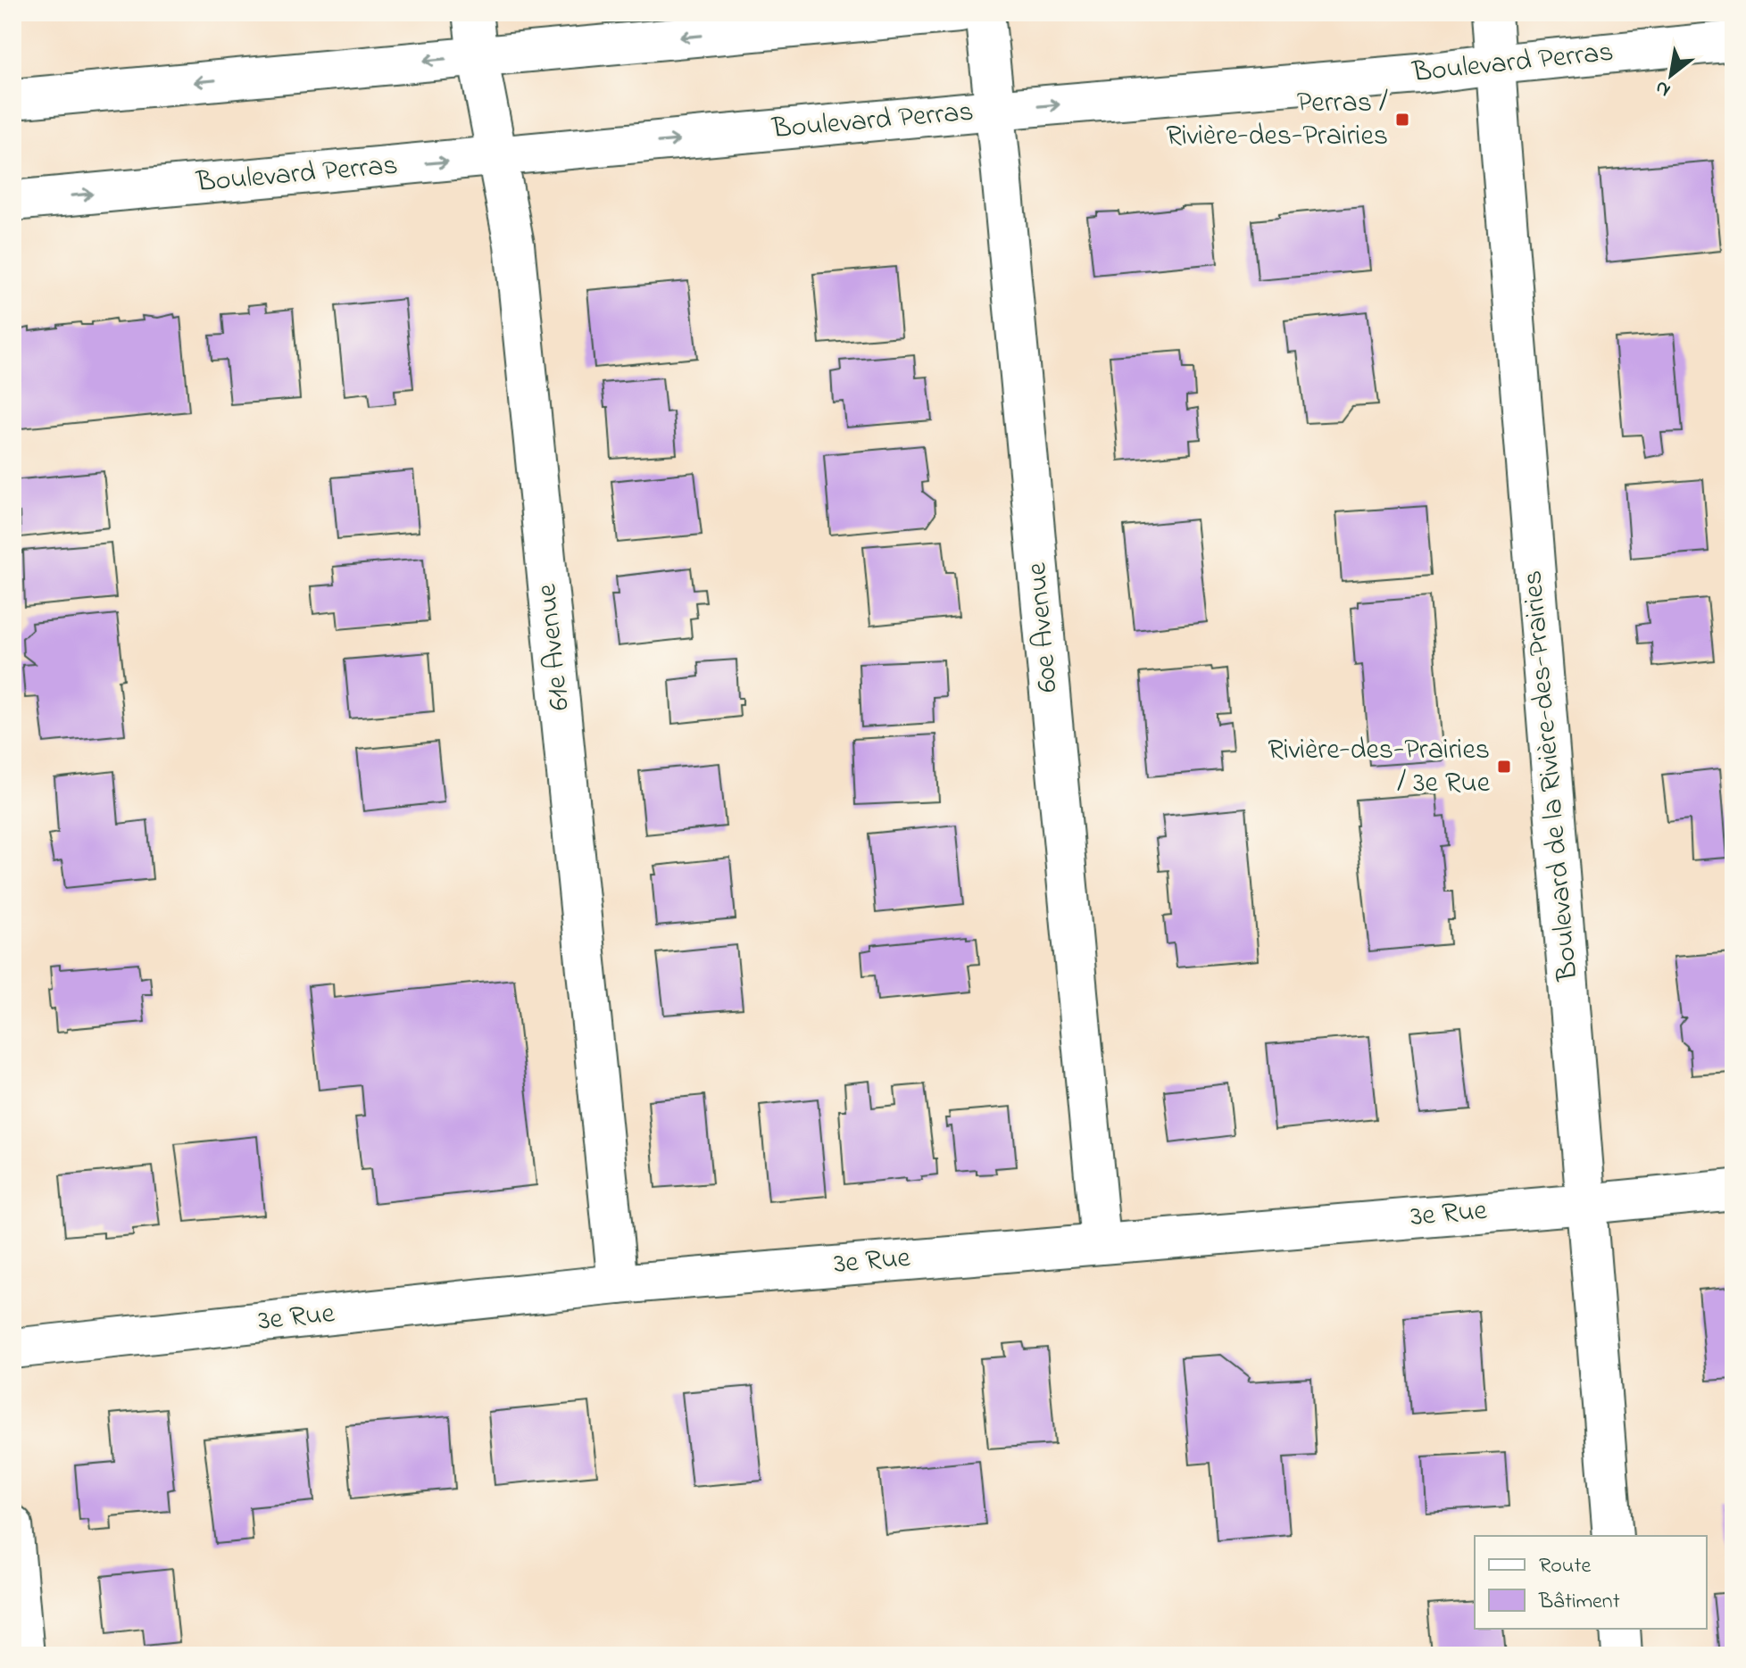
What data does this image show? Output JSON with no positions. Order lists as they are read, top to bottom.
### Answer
{
  "streets": {
    "street": [
      "Boulevard Perras",
      "60e Avenue",
      "61e Avenue",
      "Boulevard de la Rivière-des-Prairies",
      "3e Rue"
    ]
  },
  "crossings": [
    ["Boulevard Perras", "60e Avenue"],
    ["Boulevard Perras", "61e Avenue"],
    ["Boulevard Perras", "Boulevard de la Rivière-des-Prairies"],
    ["60e Avenue", "3e Rue"],
    ["61e Avenue", "3e Rue"],
    ["Boulevard de la Rivière-des-Prairies", "3e Rue"]
  ],
  "places": {
    "transit": ["Perras / Rivière-des-Prairies", "Rivière-des-Prairies / 3e Rue"]
  },
  "legend": ["Route", "Bâtiment"],
  "north": "bottom left"
}
